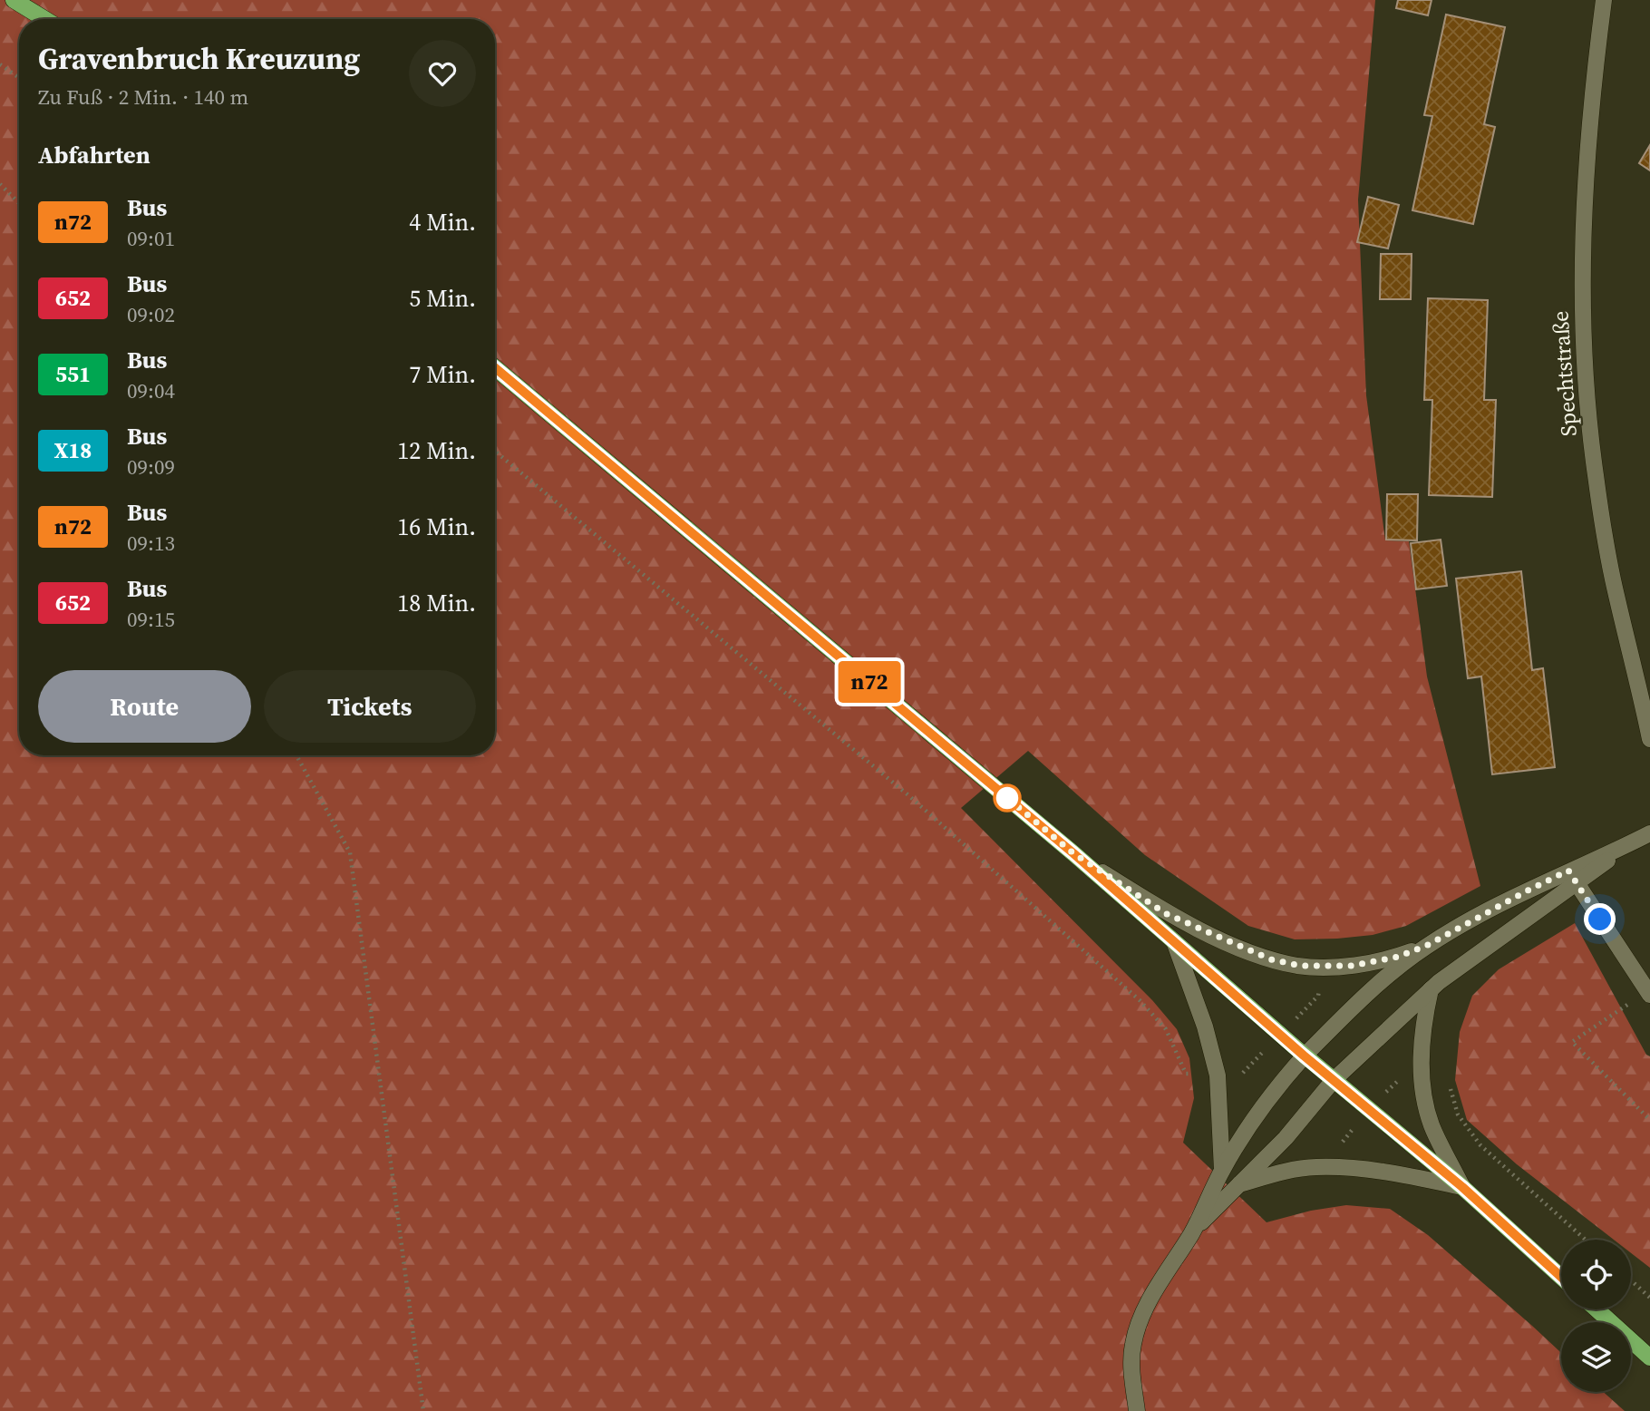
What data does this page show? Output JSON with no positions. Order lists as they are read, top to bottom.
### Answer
{
  "streets": {
    "street": ["Spechtstraße"]
  },
  "lines": ["bus line n72"],
  "page": {
    "on_map": "n72",
    "heading": [
      ["Gravenbruch Kreuzung", "Zu Fuß · 2 Min. · 140 m"],
      "Abfahrten"
    ],
    "list": [
      {
        "mark": "n72",
        "name": "Bus",
        "note": "09:01",
        "value": "4 Min."
      },
      {
        "mark": "652",
        "name": "Bus",
        "note": "09:02",
        "value": "5 Min."
      },
      {
        "mark": "551",
        "name": "Bus",
        "note": "09:04",
        "value": "7 Min."
      },
      {
        "mark": "X18",
        "name": "Bus",
        "note": "09:09",
        "value": "12 Min."
      },
      {
        "mark": "n72",
        "name": "Bus",
        "note": "09:13",
        "value": "16 Min."
      },
      {
        "mark": "652",
        "name": "Bus",
        "note": "09:15",
        "value": "18 Min."
      }
    ],
    "buttons": ["Route", "Tickets"]
  }
}
